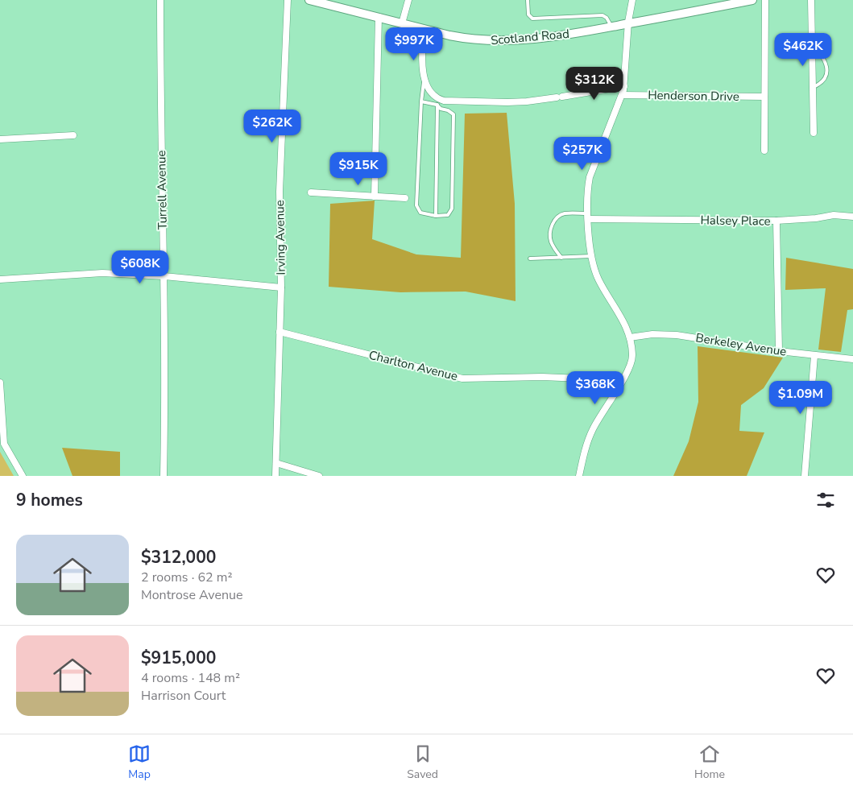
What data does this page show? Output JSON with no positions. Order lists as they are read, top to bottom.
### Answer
{
  "streets": {
    "main road": ["Scotland Road"],
    "street": [
      "Henderson Drive",
      "Turrell Avenue",
      "Halsey Place",
      "Irving Avenue",
      "Berkeley Avenue",
      "Charlton Avenue"
    ]
  },
  "crossings": [
    ["Halsey Place", "Berkeley Avenue"],
    ["Irving Avenue", "Charlton Avenue"]
  ],
  "page": {
    "price": [
      "$997K",
      "$462K",
      "$312K",
      "$262K",
      "$257K",
      "$915K",
      "$608K",
      "$368K",
      "$1.09M"
    ],
    "heading": "9 homes",
    "list": [
      {
        "name": "$312,000",
        "note": "2 rooms · 62 m² · Montrose Avenue"
      },
      {
        "name": "$915,000",
        "note": "4 rooms · 148 m² · Harrison Court"
      }
    ],
    "tabs": ["Map", "Saved", "Home"]
  }
}
